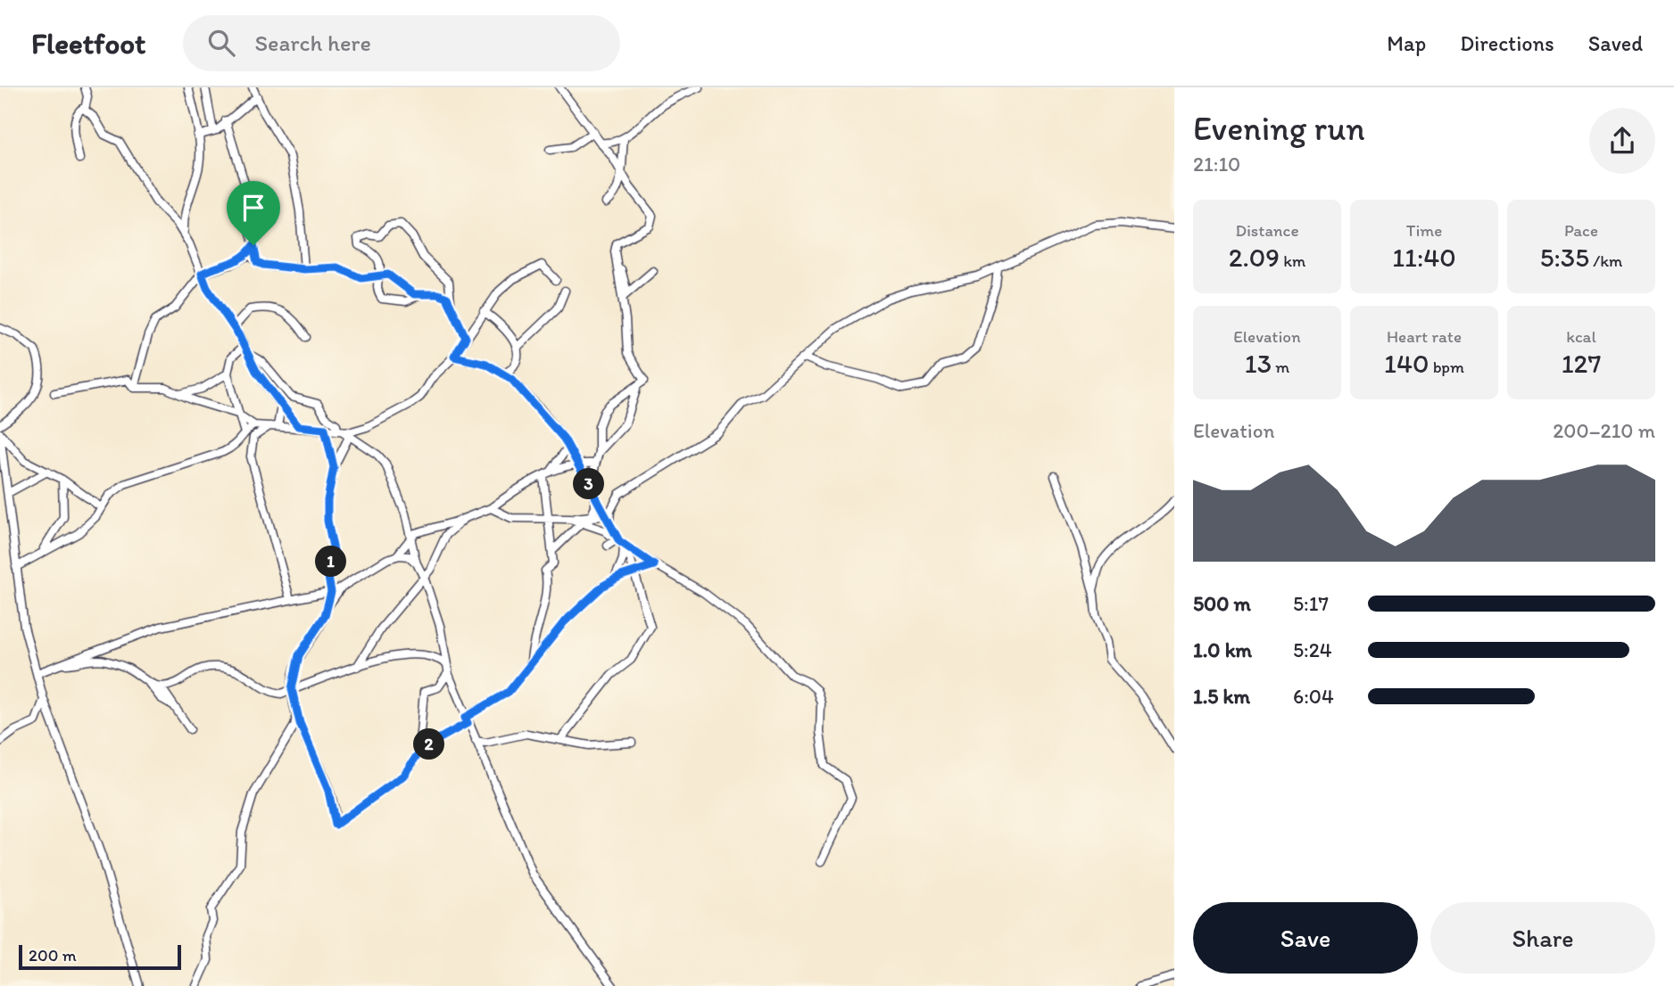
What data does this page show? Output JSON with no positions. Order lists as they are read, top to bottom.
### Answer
{
  "scale_bar": "200 m",
  "page": {
    "header": "Fleetfoot",
    "search": "Search here",
    "nav": ["Map", "Directions", "Saved"],
    "heading": ["Evening run", "21:10"],
    "stats": [
      ["Distance", "2.09 km"],
      ["Time", "11:40"],
      ["Pace", "5:35 /km"],
      ["Elevation", "13 m"],
      ["Heart rate", "140 bpm"],
      ["kcal", "127"]
    ],
    "chart": ["Elevation", "200–210 m"],
    "pins": ["3", "1", "2"],
    "list": [
      {
        "name": "500 m",
        "note": "5:17"
      },
      {
        "name": "1.0 km",
        "note": "5:24"
      },
      {
        "name": "1.5 km",
        "note": "6:04"
      }
    ],
    "buttons": ["Save", "Share"],
    "scale": "200 m"
  }
}
